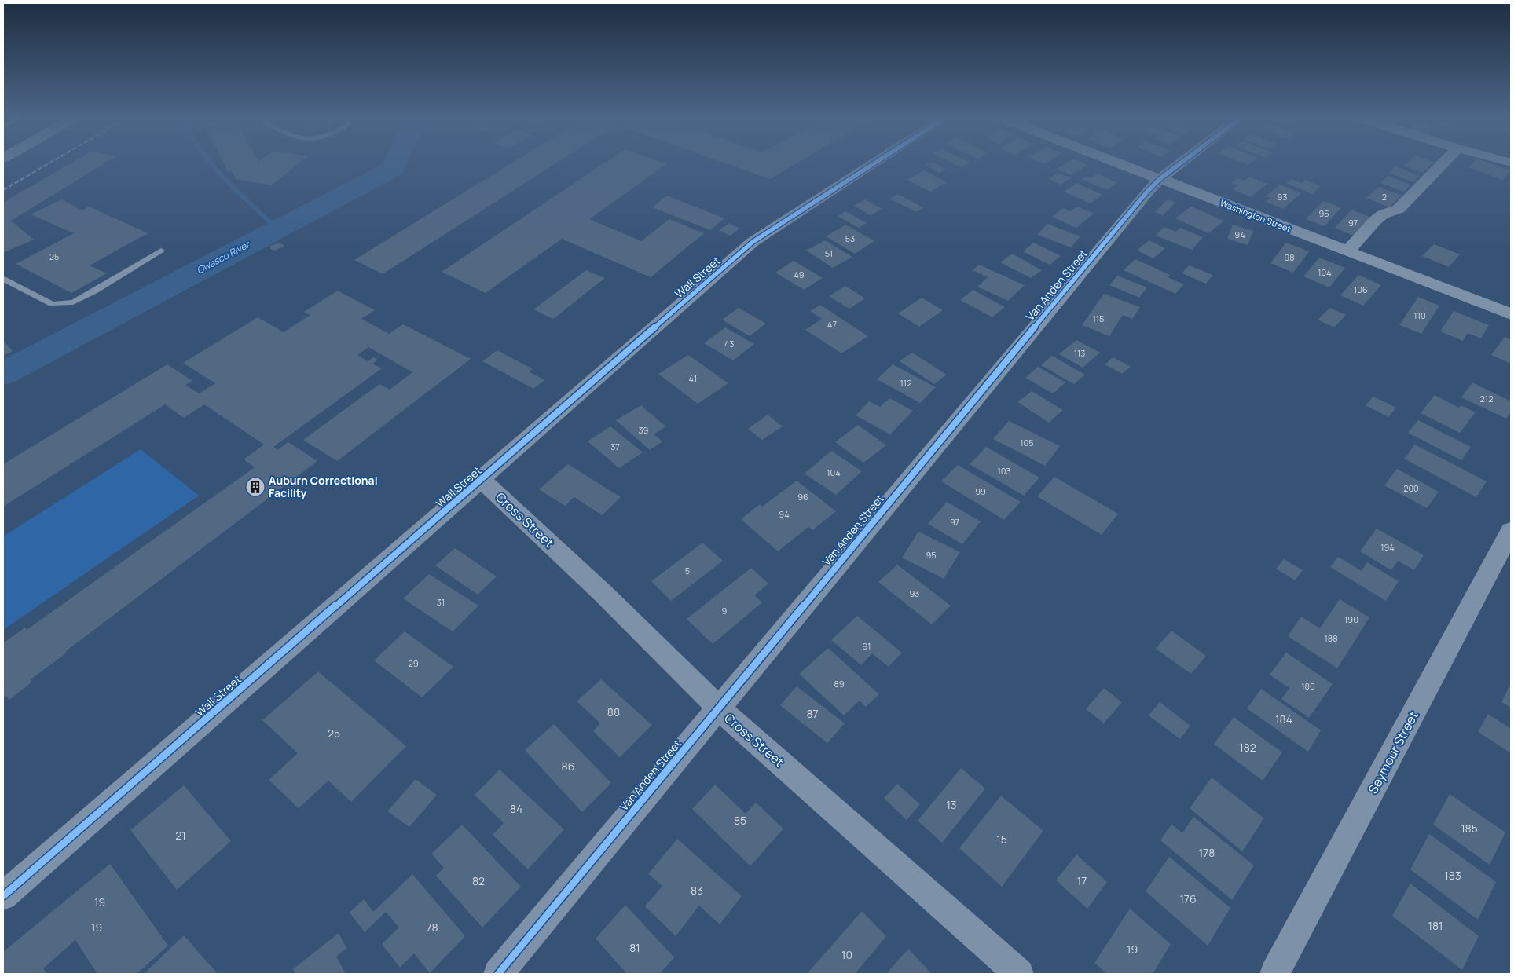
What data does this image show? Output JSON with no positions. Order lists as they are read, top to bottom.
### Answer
{
  "streets": {
    "street": [
      "Washington Street",
      "Wall Street",
      "Van Anden Street",
      "Cross Street",
      "Seymour Street"
    ]
  },
  "crossings": [
    ["Washington Street", "Van Anden Street"],
    ["Wall Street", "Cross Street"],
    ["Van Anden Street", "Cross Street"]
  ],
  "water": ["Owasco River"],
  "places": {
    "building": ["Auburn Correctional Facility"]
  },
  "house_numbers": [
    "93",
    "2",
    "95",
    "97",
    "94",
    "53",
    "51",
    "25",
    "98",
    "104",
    "49",
    "106",
    "110",
    "115",
    "47",
    "43",
    "113",
    "41",
    "112",
    "212",
    "39",
    "105",
    "37",
    "103",
    "104",
    "200",
    "99",
    "96",
    "94",
    "97",
    "194",
    "95",
    "5",
    "93",
    "31",
    "9",
    "190",
    "188",
    "91",
    "29",
    "89",
    "186",
    "88",
    "87",
    "184",
    "25",
    "182",
    "86",
    "13",
    "84",
    "85",
    "185",
    "21",
    "15",
    "178",
    "183",
    "82",
    "17",
    "83",
    "176",
    "19",
    "181",
    "19",
    "78",
    "81",
    "19",
    "10"
  ]
}
